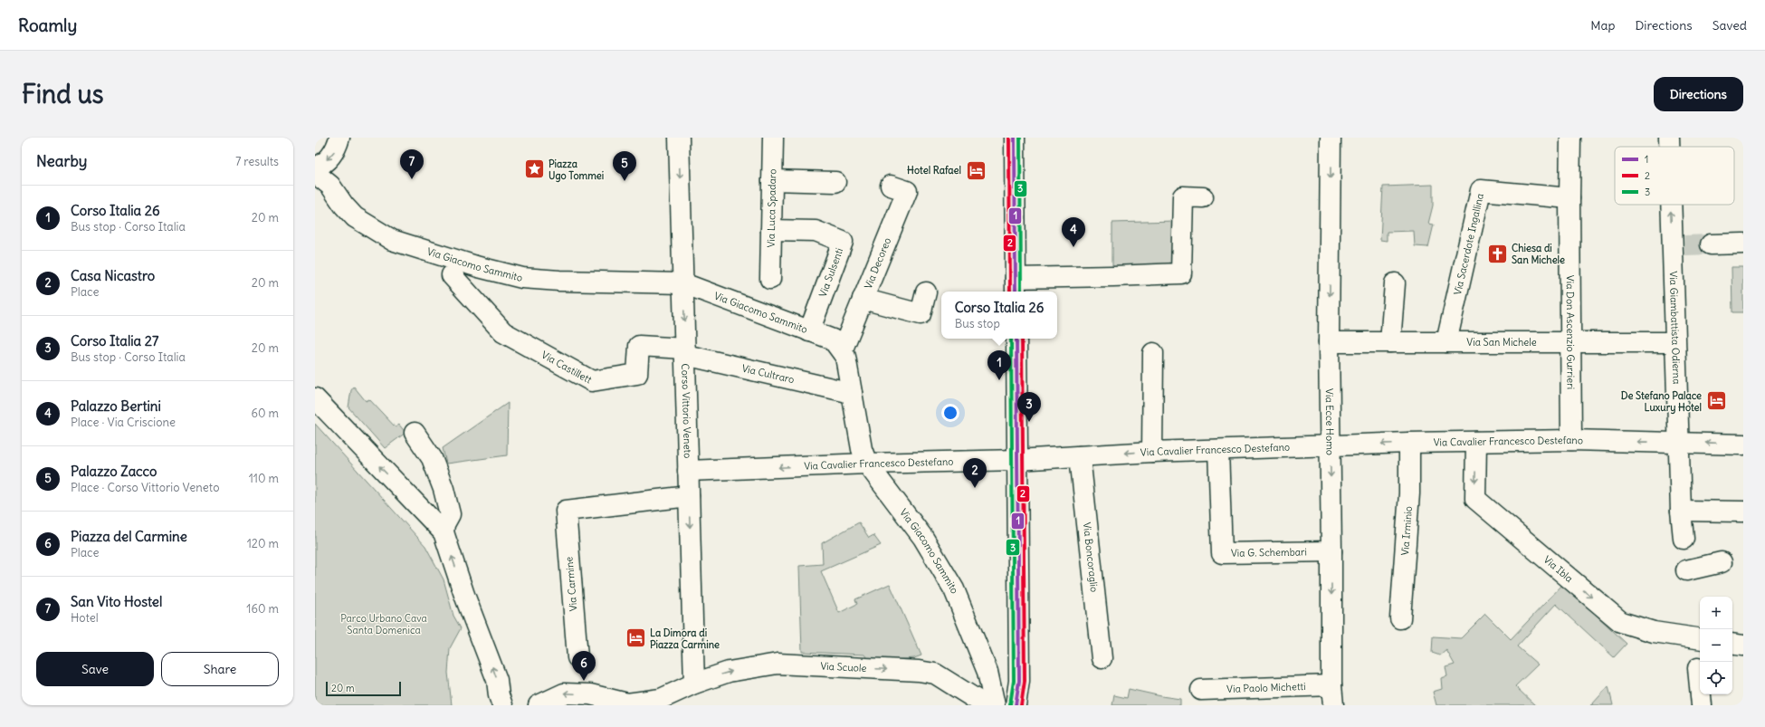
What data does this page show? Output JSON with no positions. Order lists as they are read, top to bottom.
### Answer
{
  "streets": {
    "street": [
      "Via Luca Spadaro",
      "Via Sacerdote Ingallina",
      "Via Decoreo",
      "Via Giacomo Sammito",
      "Via Sulsenti",
      "Via Giambattista Odierna",
      "Via Don Ascenzio Gurrieri",
      "Via San Michele",
      "Via Castillett",
      "Via Cultraro",
      "Corso Vittorio Veneto",
      "Via Ecce Homo",
      "Via Cavalier Francesco Destefano",
      "Via Irminio",
      "Via G. Schembari",
      "Via Boncoraglio",
      "Via Ibla",
      "Via Carmine",
      "Via Scuole",
      "Via Paolo Michetti"
    ]
  },
  "crossings": [
    ["Via Luca Spadaro", "Via Sulsenti"],
    ["Via Sacerdote Ingallina", "Via Don Ascenzio Gurrieri"],
    ["Via Sacerdote Ingallina", "Via San Michele"],
    ["Via Decoreo", "Via Giacomo Sammito"],
    ["Via Giacomo Sammito", "Via Sulsenti"],
    ["Via Giacomo Sammito", "Via Cultraro"],
    ["Via Giacomo Sammito", "Corso Vittorio Veneto"],
    ["Via Giacomo Sammito", "Via Cavalier Francesco Destefano"],
    ["Via Giambattista Odierna", "Via San Michele"],
    ["Via Giambattista Odierna", "Via Cavalier Francesco Destefano"],
    ["Via Don Ascenzio Gurrieri", "Via San Michele"],
    ["Via Don Ascenzio Gurrieri", "Via Cavalier Francesco Destefano"],
    ["Via San Michele", "Via Ecce Homo"],
    ["Via Castillett", "Via Cultraro"],
    ["Via Castillett", "Corso Vittorio Veneto"],
    ["Via Cultraro", "Corso Vittorio Veneto"],
    ["Corso Vittorio Veneto", "Via Cavalier Francesco Destefano"],
    ["Corso Vittorio Veneto", "Via Carmine"],
    ["Corso Vittorio Veneto", "Via Scuole"],
    ["Via Ecce Homo", "Via Cavalier Francesco Destefano"],
    ["Via Ecce Homo", "Via G. Schembari"],
    ["Via Ecce Homo", "Via Paolo Michetti"],
    ["Via Cavalier Francesco Destefano", "Via Irminio"],
    ["Via Cavalier Francesco Destefano", "Via G. Schembari"],
    ["Via Cavalier Francesco Destefano", "Via Boncoraglio"],
    ["Via Cavalier Francesco Destefano", "Via Ibla"]
  ],
  "one_way": [
    "Via Giambattista Odierna",
    "Corso Vittorio Veneto",
    "Via Ecce Homo",
    "Via Cavalier Francesco Destefano",
    "Via Ibla"
  ],
  "parks": ["Parco Urbano Cava Santa Domenica"],
  "places": {
    "place": ["Piazza Ugo Tommei"],
    "hotel": ["Hotel Rafael", "De Stefano Palace Luxury Hotel", "La Dimora di Piazza Carmine"],
    "church": ["Chiesa di San Michele"]
  },
  "lines": ["transit line 1", "transit line 2", "transit line 3"],
  "legend": ["1", "2", "3"],
  "scale_bar": "20 m",
  "page": {
    "header": "Roamly",
    "nav": ["Map", "Directions", "Saved"],
    "buttons": [
      "Directions",
      ["Save", "Share"]
    ],
    "title": "Find us",
    "heading": ["Nearby", "7 results"],
    "pins": [
      "7",
      "5",
      "4",
      "1",
      "3",
      "2",
      "6"
    ],
    "list": [
      {
        "mark": "1",
        "name": "Corso Italia 26",
        "note": "Bus stop · Corso Italia",
        "value": "20 m"
      },
      {
        "mark": "2",
        "name": "Casa Nicastro",
        "note": "Place",
        "value": "20 m"
      },
      {
        "mark": "3",
        "name": "Corso Italia 27",
        "note": "Bus stop · Corso Italia",
        "value": "20 m"
      },
      {
        "mark": "4",
        "name": "Palazzo Bertini",
        "note": "Place · Via Criscione",
        "value": "60 m"
      },
      {
        "mark": "5",
        "name": "Palazzo Zacco",
        "note": "Place · Corso Vittorio Veneto",
        "value": "110 m"
      },
      {
        "mark": "6",
        "name": "Piazza del Carmine",
        "note": "Place",
        "value": "120 m"
      },
      {
        "mark": "7",
        "name": "San Vito Hostel",
        "note": "Hotel",
        "value": "160 m"
      }
    ],
    "popup": ["Corso Italia 26", "Bus stop"],
    "map_buttons": ["+", "−"],
    "scale": "20 m"
  }
}
